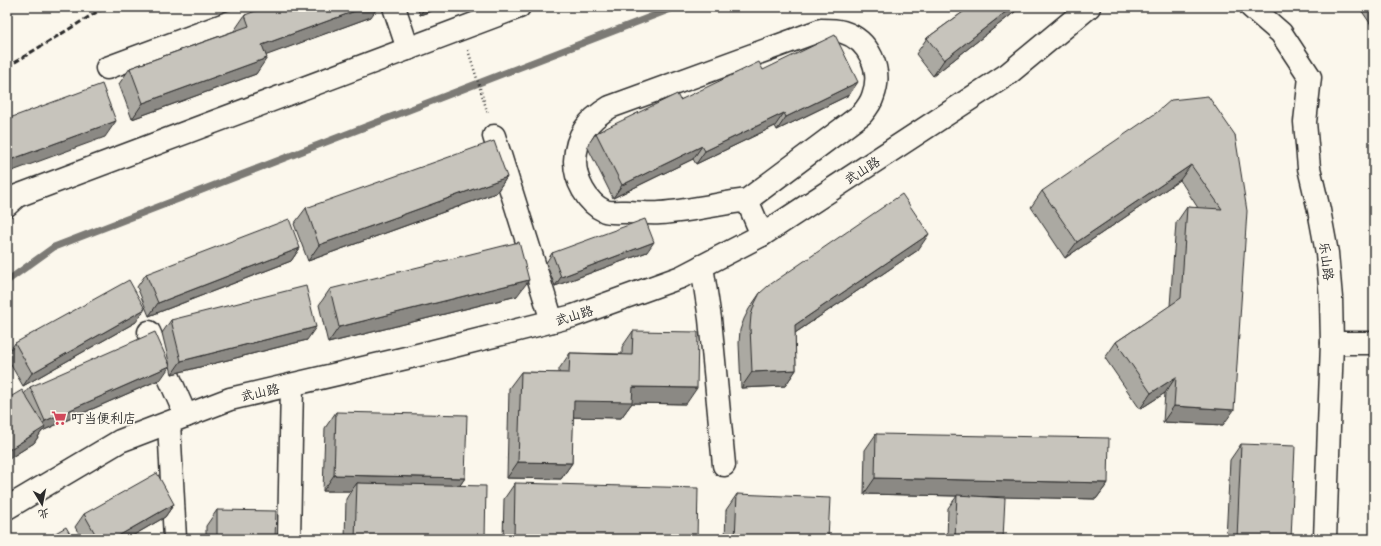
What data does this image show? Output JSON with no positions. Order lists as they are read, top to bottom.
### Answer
{
  "streets": {
    "street": ["武山路", "乐山路"]
  },
  "places": {
    "supermarket": ["叮当便利店"]
  },
  "north": "bottom"
}
